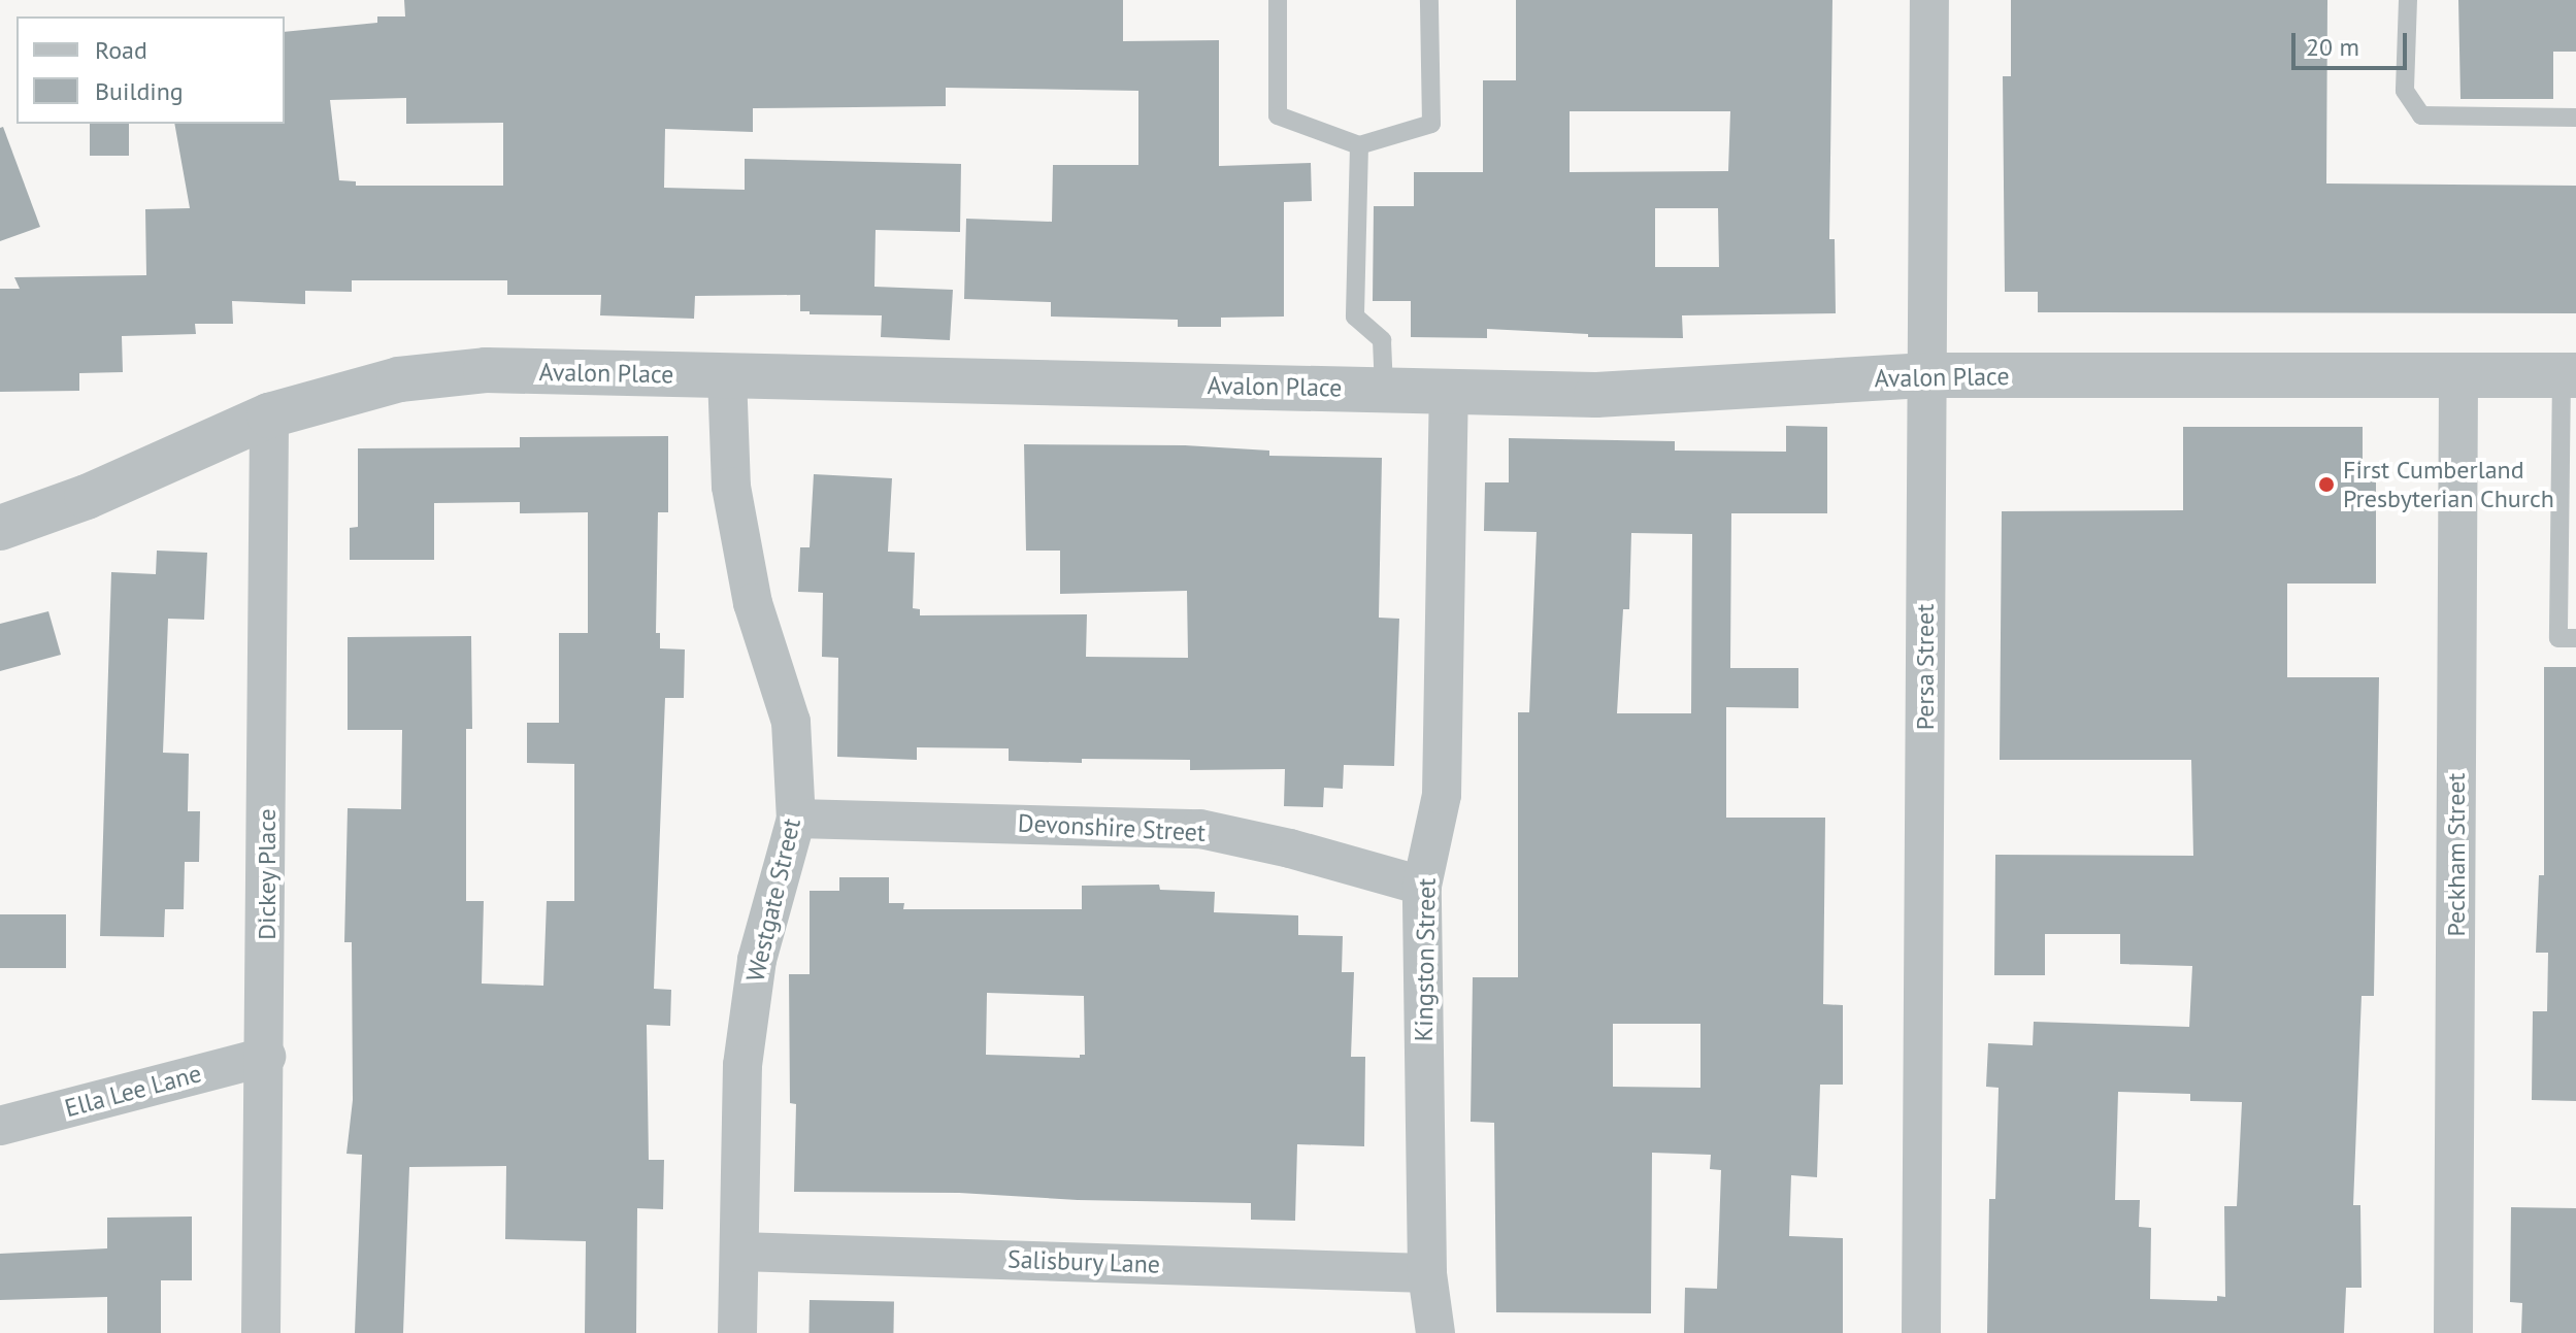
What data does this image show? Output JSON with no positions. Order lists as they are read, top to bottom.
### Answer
{
  "streets": {
    "street": [
      "Avalon Place",
      "Persa Street",
      "Devonshire Street",
      "Peckham Street",
      "Dickey Place",
      "Westgate Street",
      "Kingston Street",
      "Ella Lee Lane",
      "Salisbury Lane"
    ]
  },
  "crossings": [
    ["Avalon Place", "Persa Street"],
    ["Avalon Place", "Peckham Street"],
    ["Avalon Place", "Dickey Place"],
    ["Avalon Place", "Westgate Street"],
    ["Avalon Place", "Kingston Street"],
    ["Devonshire Street", "Westgate Street"],
    ["Devonshire Street", "Kingston Street"],
    ["Dickey Place", "Ella Lee Lane"],
    ["Westgate Street", "Salisbury Lane"],
    ["Kingston Street", "Salisbury Lane"]
  ],
  "places": ["First Cumberland Presbyterian Church"],
  "legend": ["Road", "Building"],
  "scale_bar": "20 m"
}
